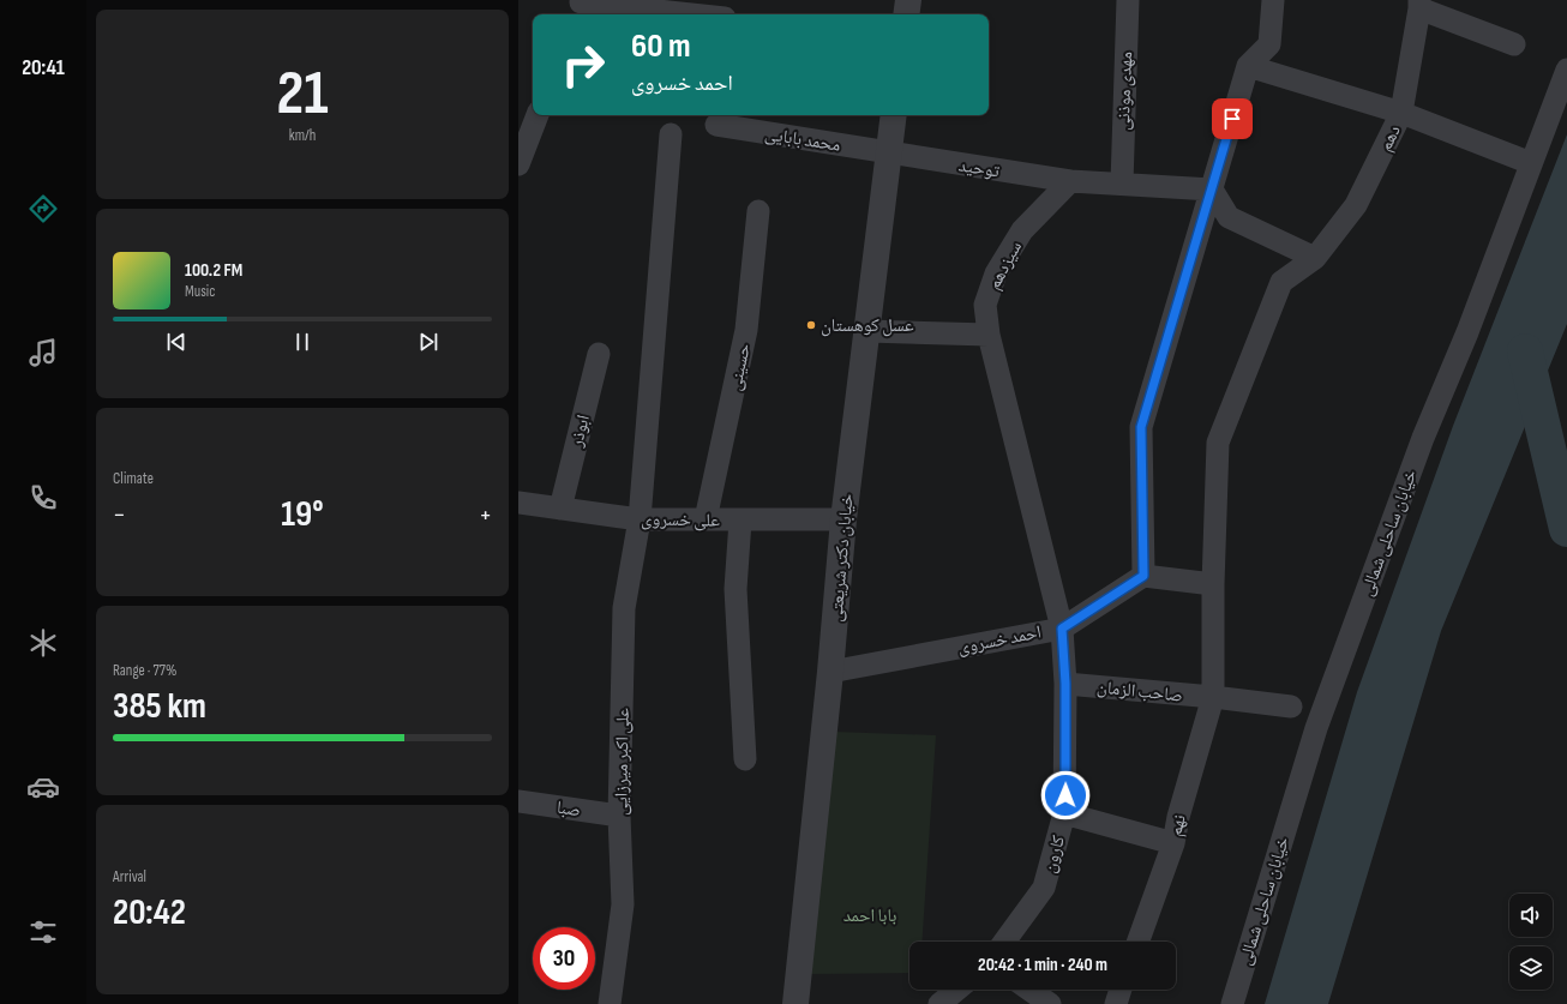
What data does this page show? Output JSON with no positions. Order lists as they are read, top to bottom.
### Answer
{
  "streets": {
    "street": [
      "مهدی موذنی",
      "دهم",
      "محمد بابایی",
      "توحید",
      "سیزدهم",
      "حسینی",
      "ابوذر",
      "علی خسروی",
      "خیابان ساحلی شمالی",
      "خیابان دکتر شریعتی",
      "احمد خسروی",
      "صاحب الزمان",
      "علی اکبر میرزایی",
      "صبا",
      "نهم",
      "کارون"
    ]
  },
  "crossings": [
    ["دهم", "نهم"],
    ["محمد بابایی", "توحید"],
    ["محمد بابایی", "خیابان دکتر شریعتی"],
    ["توحید", "سیزدهم"],
    ["توحید", "خیابان دکتر شریعتی"],
    ["سیزدهم", "احمد خسروی"],
    ["سیزدهم", "کارون"],
    ["حسینی", "علی خسروی"],
    ["ابوذر", "علی خسروی"],
    ["علی خسروی", "خیابان دکتر شریعتی"],
    ["علی خسروی", "علی اکبر میرزایی"],
    ["خیابان دکتر شریعتی", "احمد خسروی"],
    ["احمد خسروی", "کارون"],
    ["صاحب الزمان", "نهم"],
    ["صاحب الزمان", "کارون"],
    ["علی اکبر میرزایی", "صبا"]
  ],
  "parks": ["بابا احمد"],
  "places": ["عسل کوهستان"],
  "page": {
    "tabs": "20:41",
    "tile": [
      ["21", "km/h"],
      "Climate",
      ["Range · 77%", "385 km"],
      ["Arrival", "20:42"]
    ],
    "turn": ["60 m", "احمد خسروی"],
    "song": ["100.2 FM", "Music"],
    "heat": ["−", "19°", "+"],
    "limit": "30",
    "trip": "20:42 · 1 min · 240 m"
  }
}
